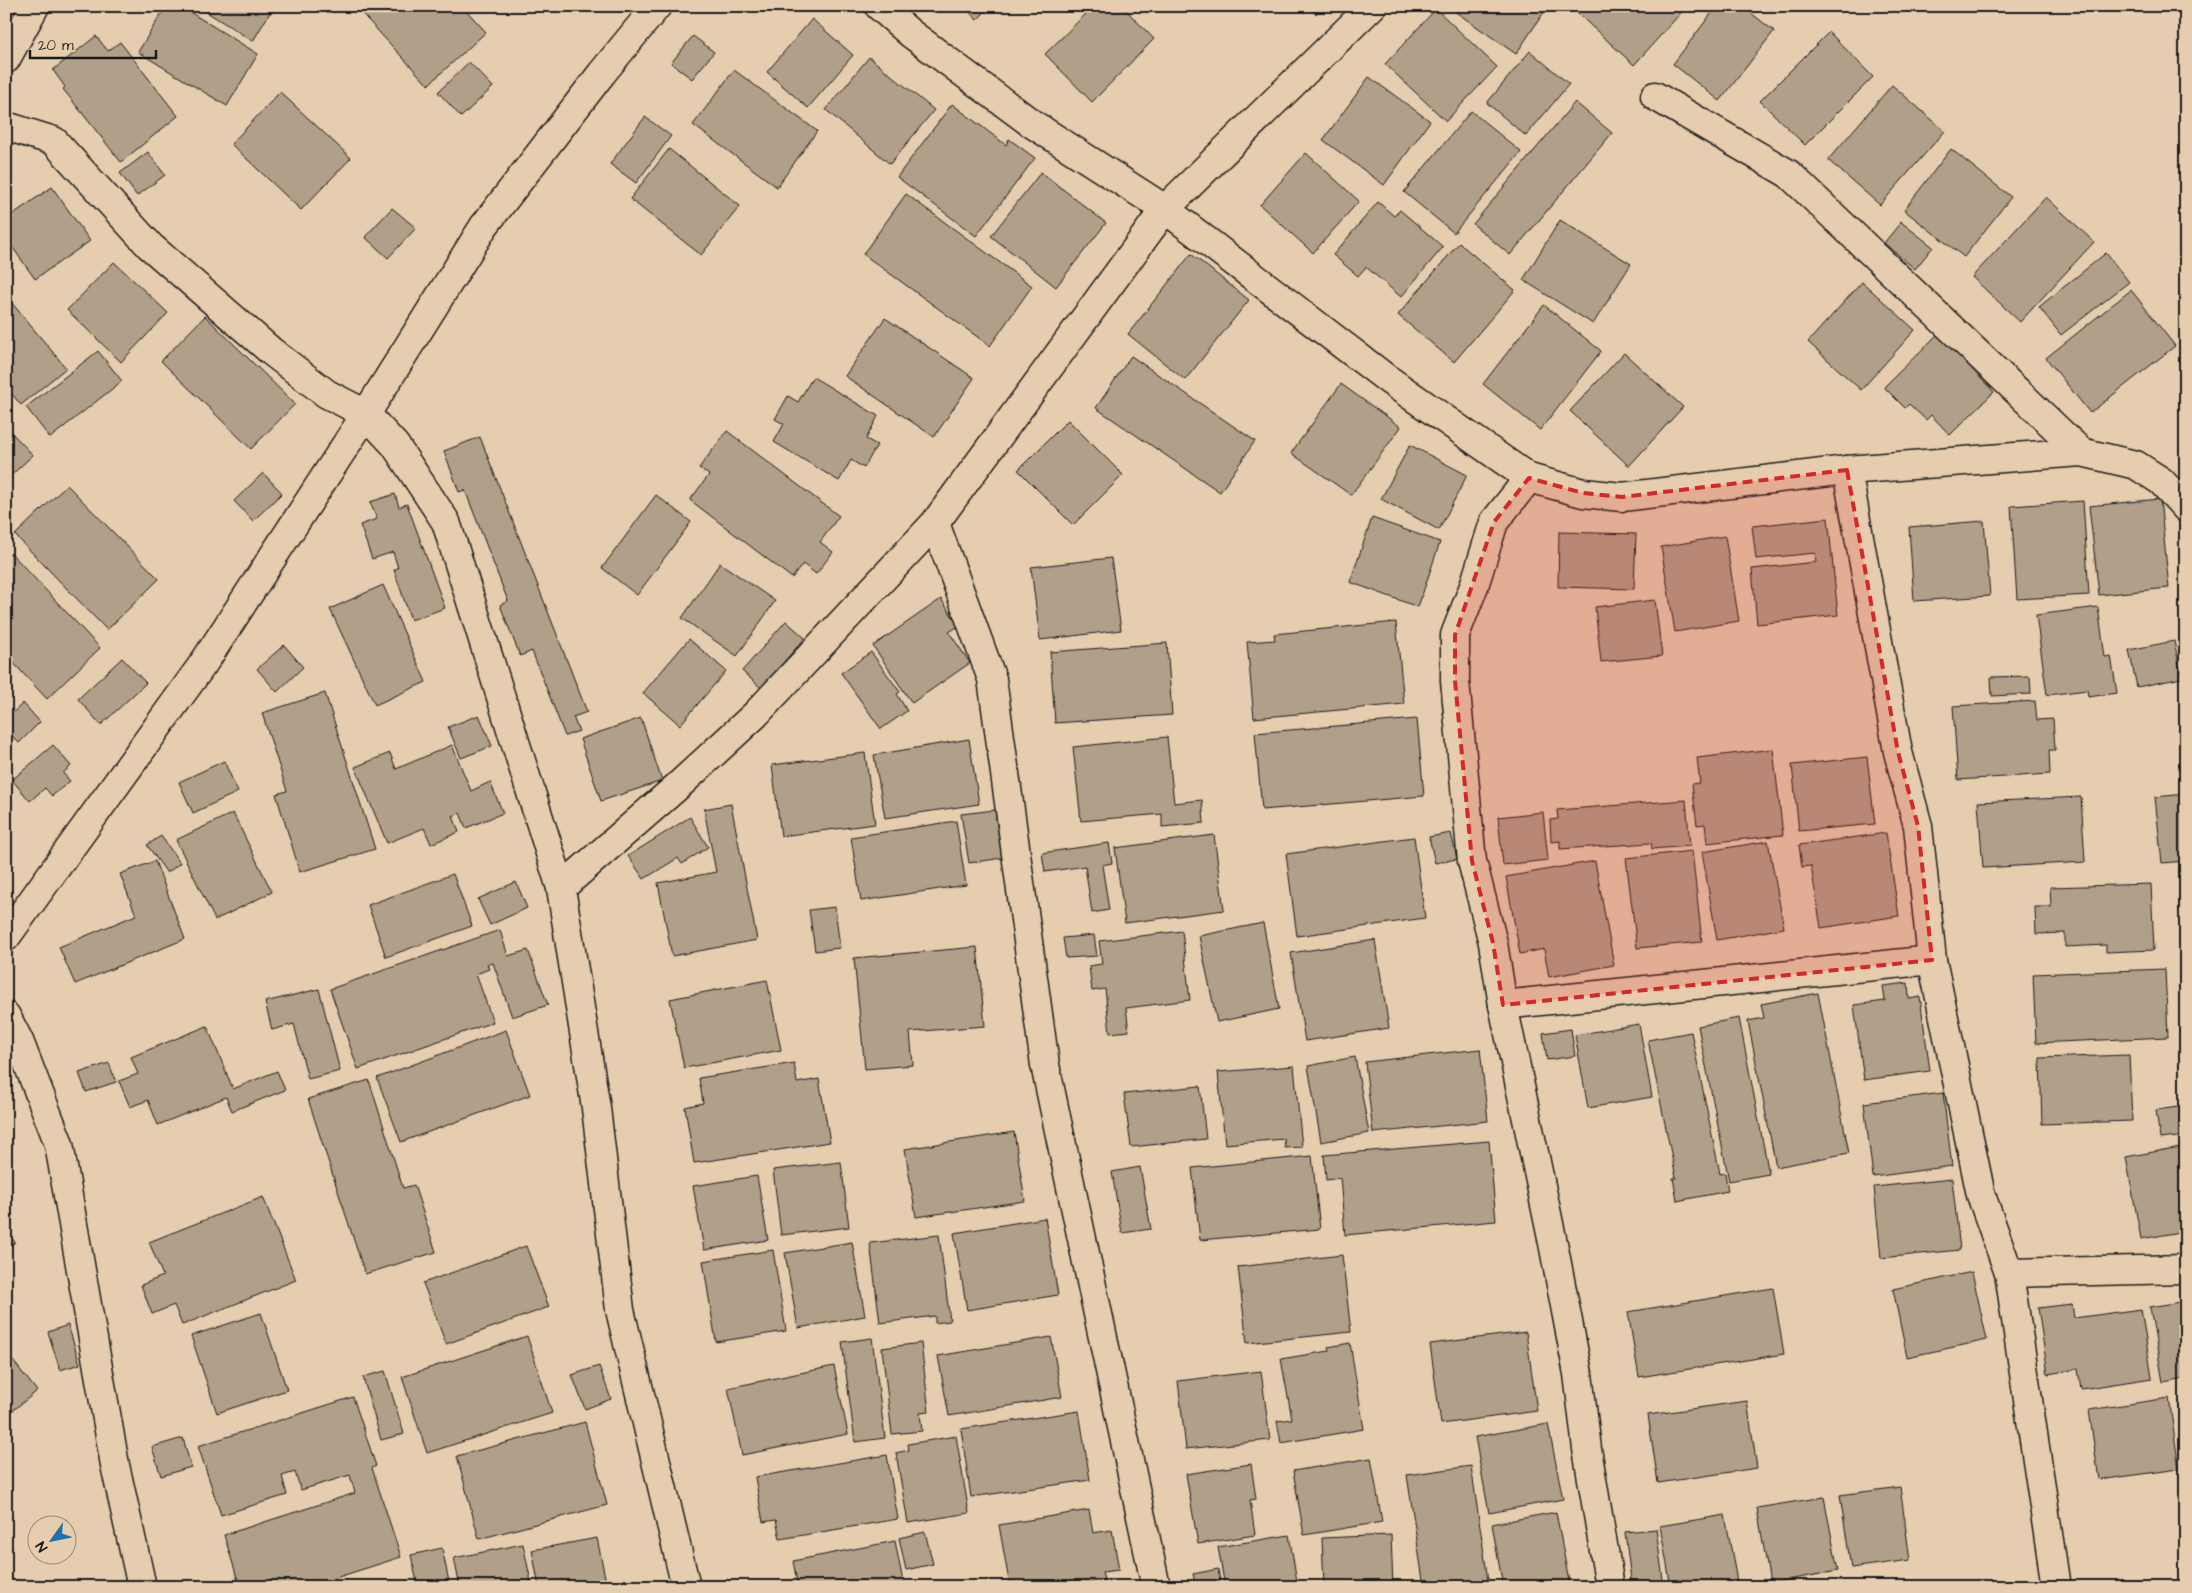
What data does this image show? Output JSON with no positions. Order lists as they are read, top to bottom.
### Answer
{
  "scale_bar": "20 m",
  "north": "bottom left"
}
